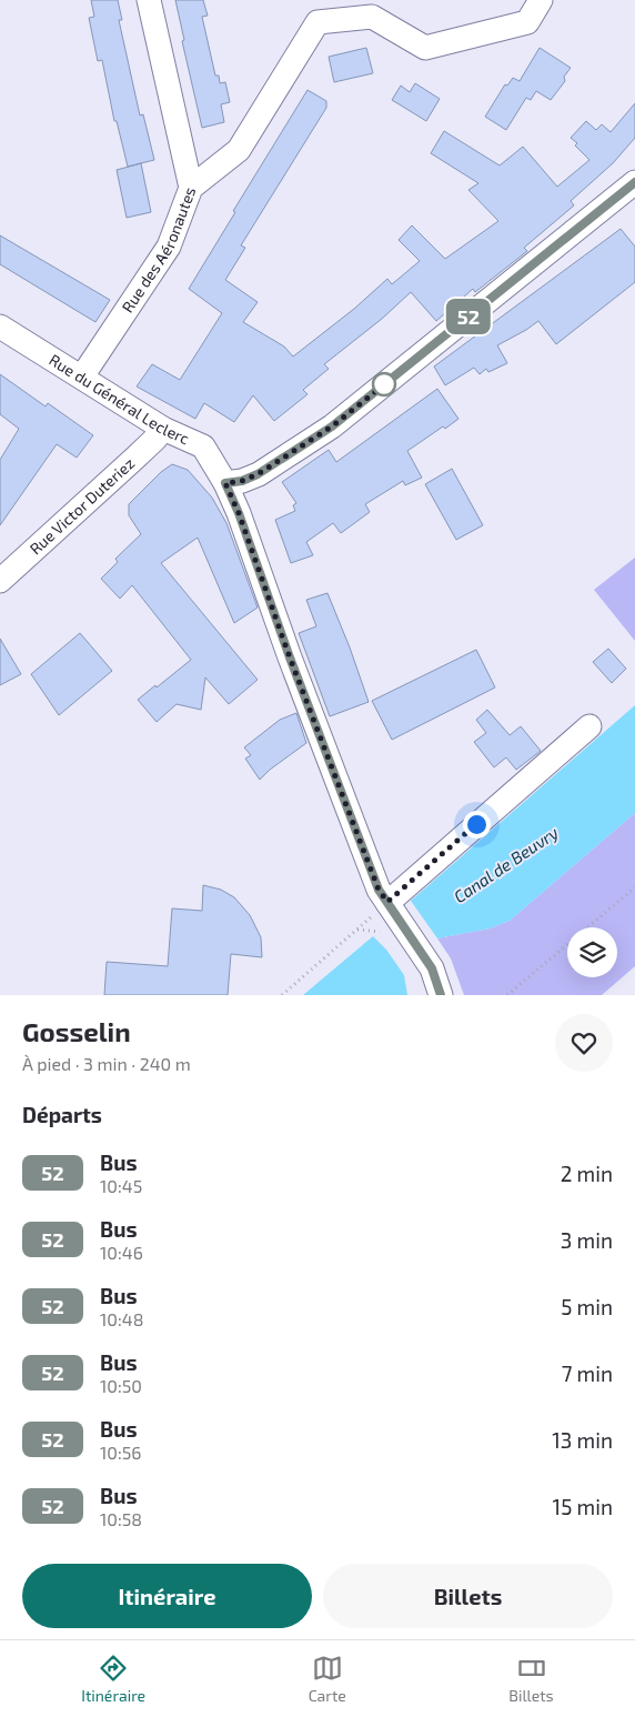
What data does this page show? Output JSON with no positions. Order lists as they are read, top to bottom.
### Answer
{
  "streets": {
    "street": ["Rue des Aéronautes", "Rue du Général Leclerc", "Rue Victor Duteriez"]
  },
  "crossings": [
    ["Rue des Aéronautes", "Rue du Général Leclerc"],
    ["Rue du Général Leclerc", "Rue Victor Duteriez"]
  ],
  "water": ["Canal de Beuvry"],
  "lines": ["bus line 52"],
  "page": {
    "on_map": "52",
    "heading": [
      ["Gosselin", "À pied · 3 min · 240 m"],
      "Départs"
    ],
    "list": [
      {
        "mark": "52",
        "name": "Bus",
        "note": "10:45",
        "value": "2 min"
      },
      {
        "mark": "52",
        "name": "Bus",
        "note": "10:46",
        "value": "3 min"
      },
      {
        "mark": "52",
        "name": "Bus",
        "note": "10:48",
        "value": "5 min"
      },
      {
        "mark": "52",
        "name": "Bus",
        "note": "10:50",
        "value": "7 min"
      },
      {
        "mark": "52",
        "name": "Bus",
        "note": "10:56",
        "value": "13 min"
      },
      {
        "mark": "52",
        "name": "Bus",
        "note": "10:58",
        "value": "15 min"
      }
    ],
    "buttons": ["Itinéraire", "Billets"],
    "tabs": ["Itinéraire", "Carte", "Billets"]
  }
}
